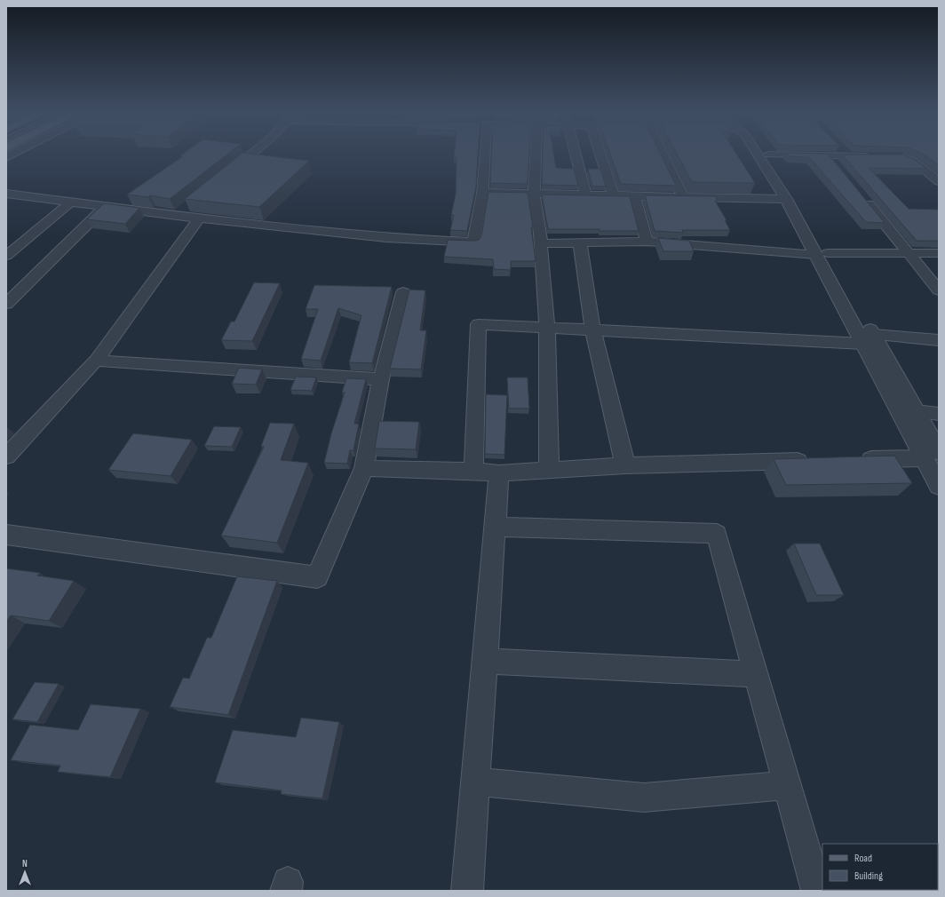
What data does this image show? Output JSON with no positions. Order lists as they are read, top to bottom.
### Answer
{
  "legend": ["Road", "Building"],
  "north": "top"
}
